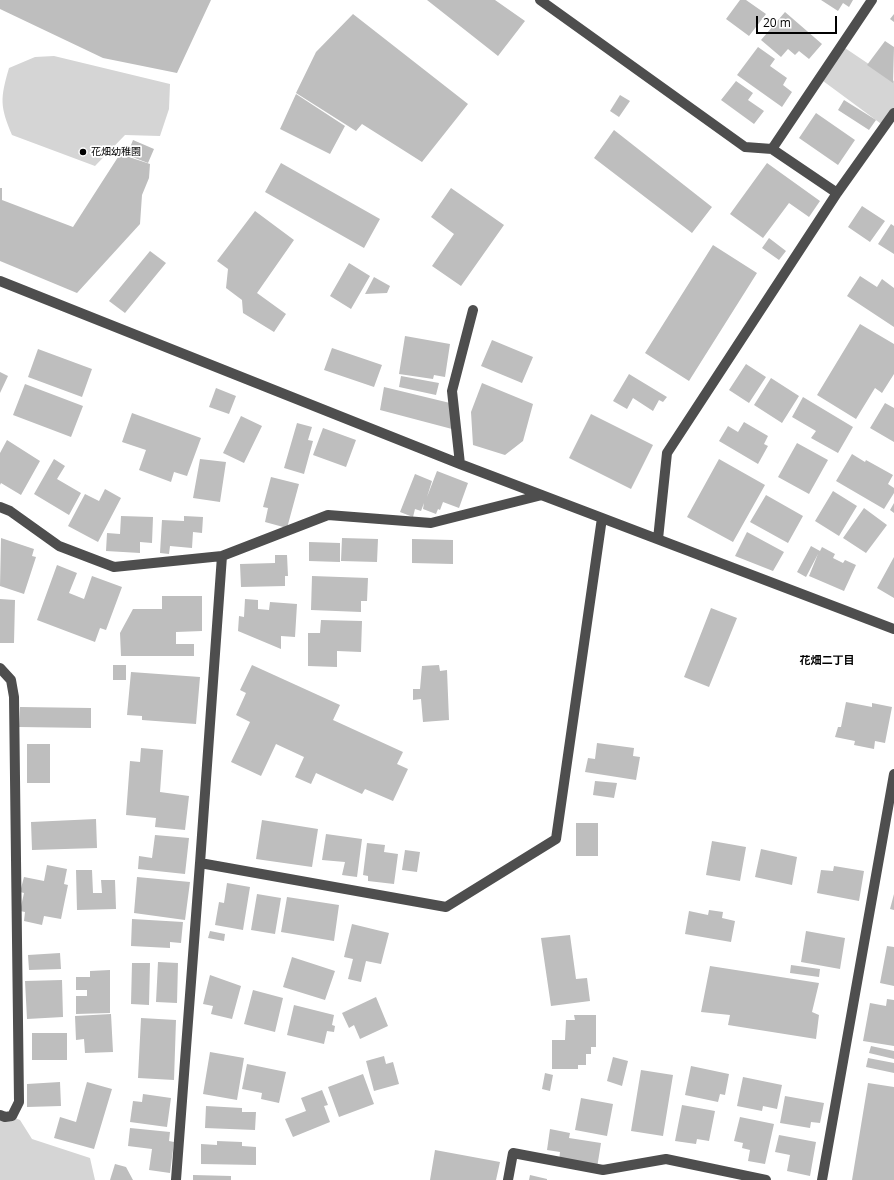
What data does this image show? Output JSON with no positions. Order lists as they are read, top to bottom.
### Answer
{
  "districts": ["花畑二丁目"],
  "places": ["花畑幼稚園"],
  "scale_bar": "20 m"
}
